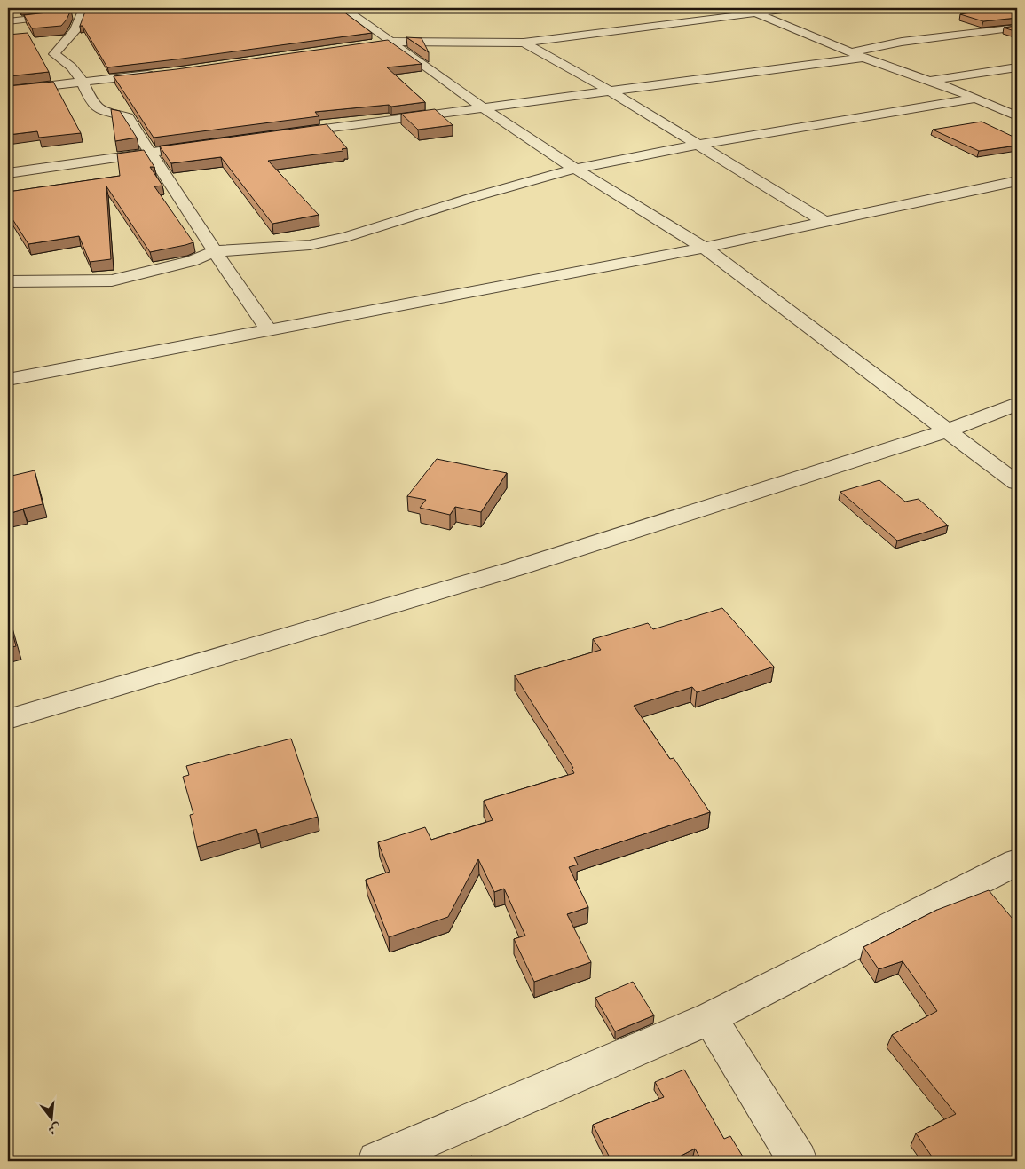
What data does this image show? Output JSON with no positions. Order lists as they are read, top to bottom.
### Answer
{
  "north": "bottom"
}
